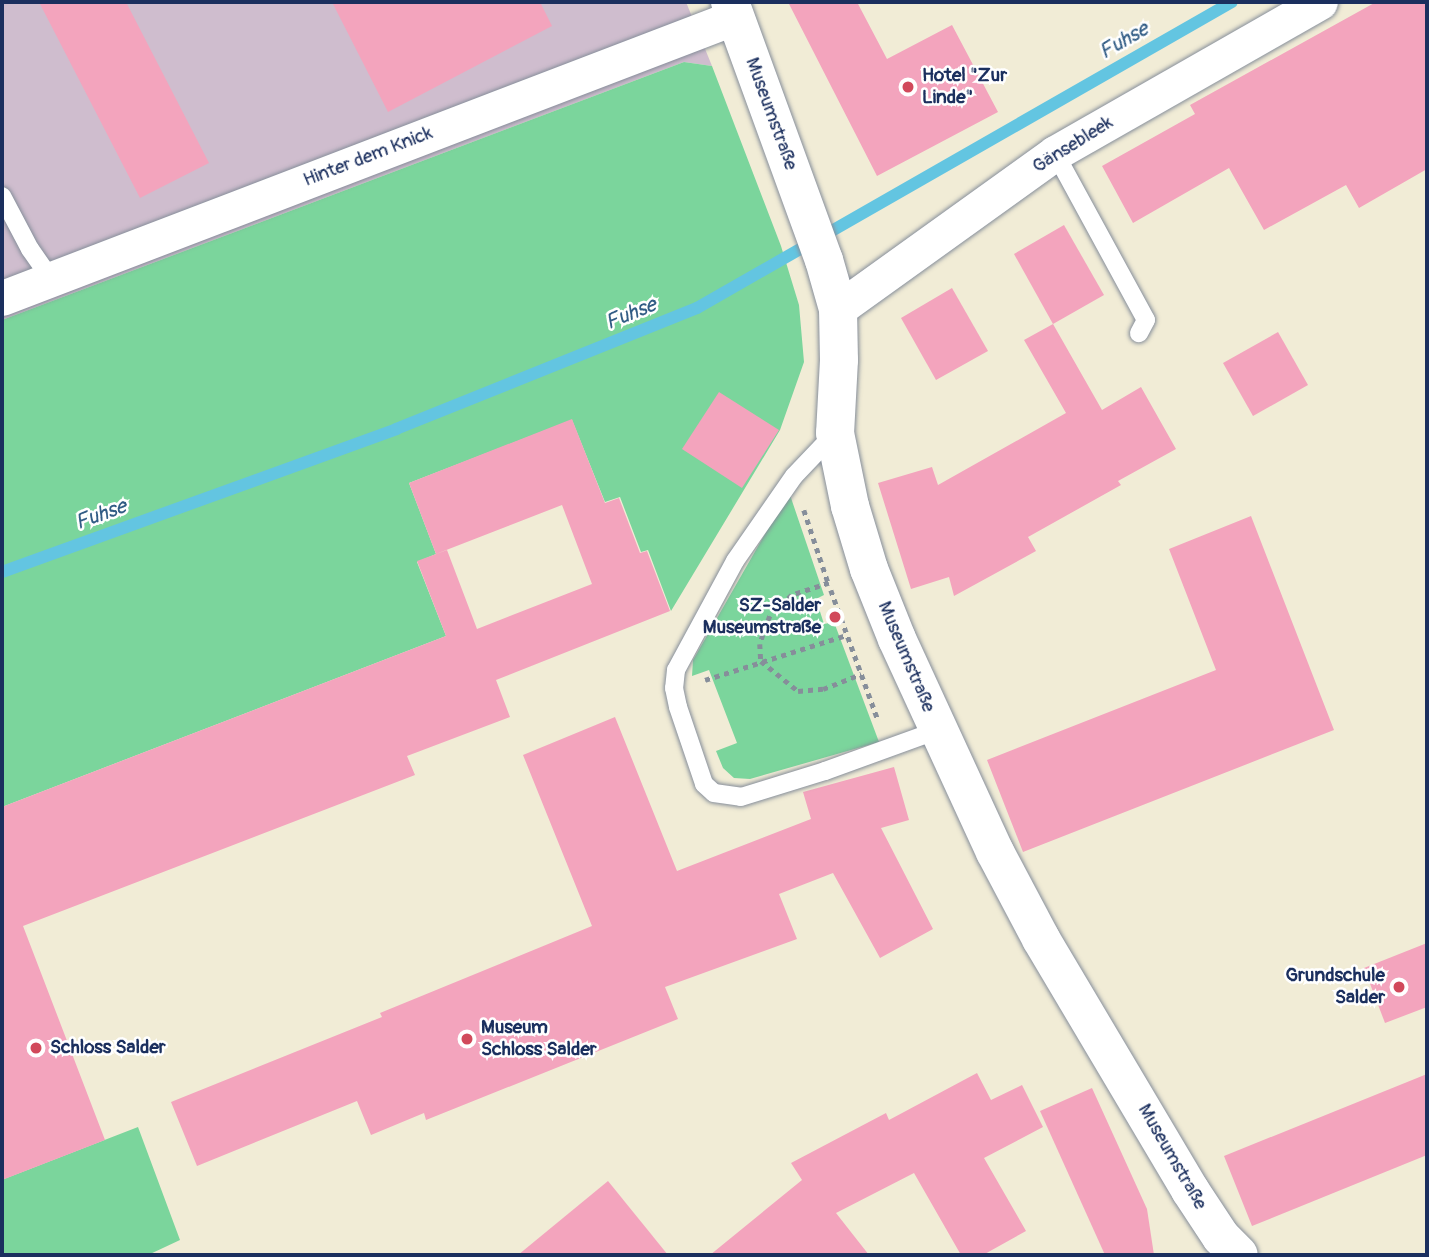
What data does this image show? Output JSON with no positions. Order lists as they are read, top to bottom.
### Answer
{
  "streets": {
    "main road": ["Museumstraße"],
    "street": ["Gänsebleek", "Hinter dem Knick"]
  },
  "crossings": [
    ["Museumstraße", "Gänsebleek"],
    ["Museumstraße", "Hinter dem Knick"]
  ],
  "water": ["Fuhse"],
  "places": [
    "Hotel \"Zur Linde\"",
    "SZ-Salder Museumstraße",
    "Grundschule Salder",
    "Museum Schloss Salder",
    "Schloss Salder"
  ]
}
